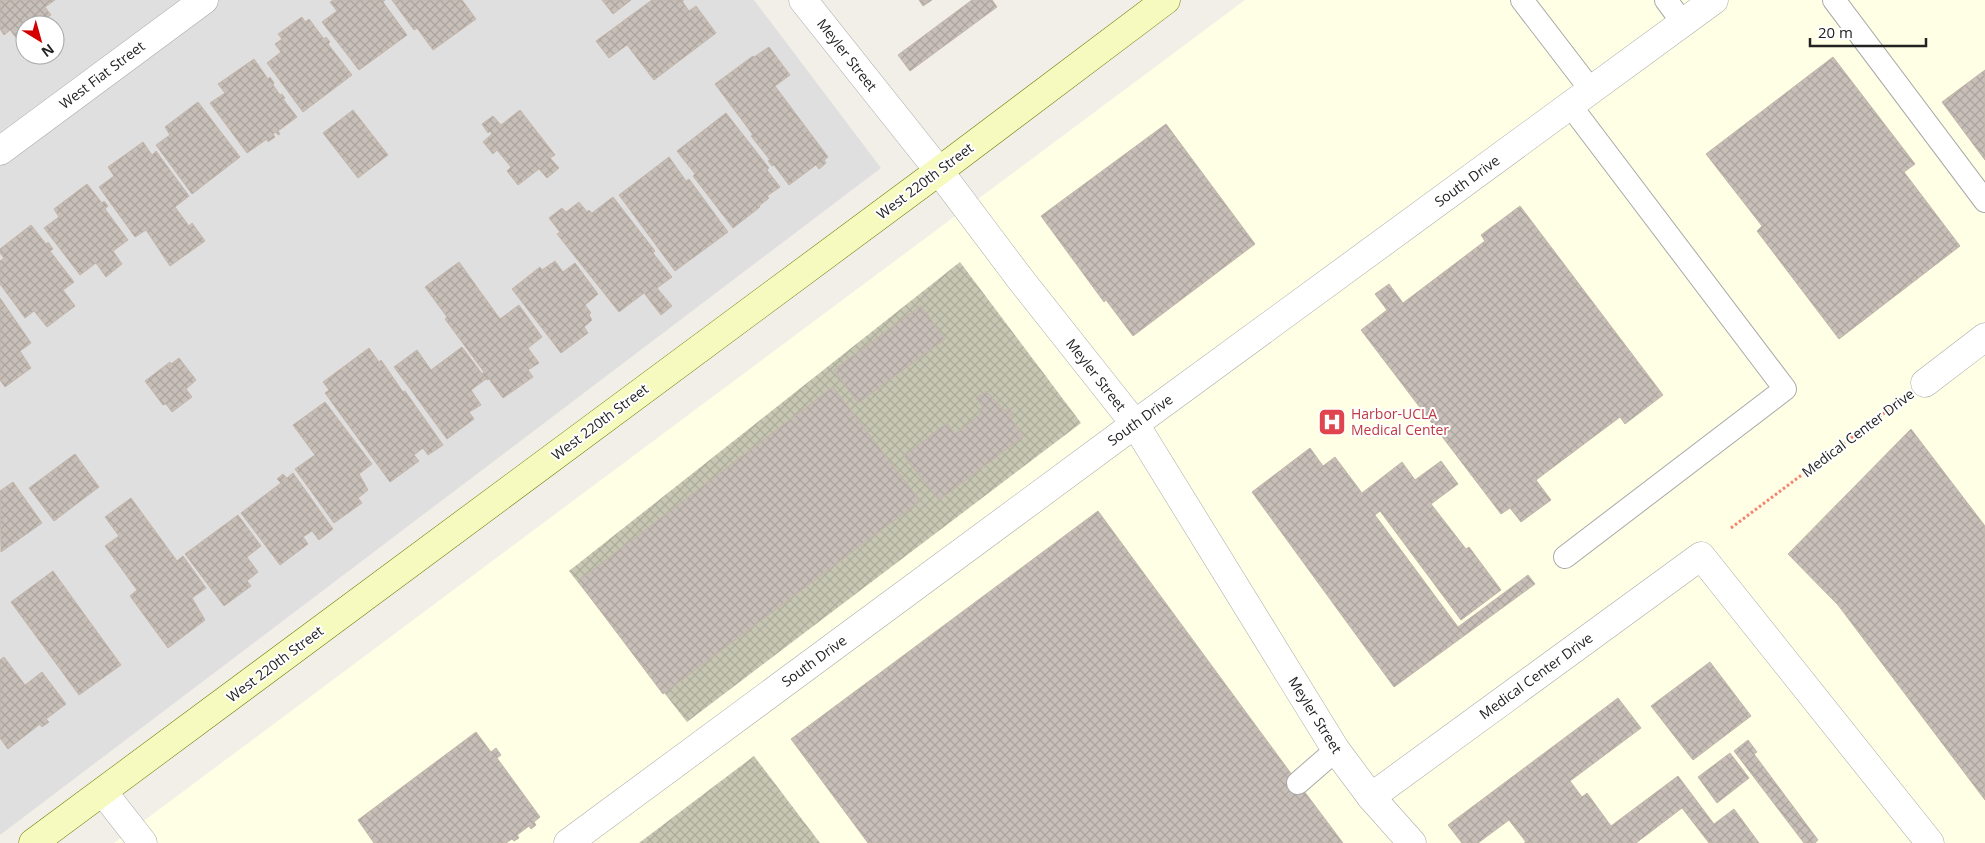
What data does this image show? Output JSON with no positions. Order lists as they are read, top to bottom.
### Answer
{
  "streets": {
    "street": [
      "Meyler Street",
      "West Fiat Street",
      "West 220th Street",
      "South Drive",
      "Medical Center Drive"
    ]
  },
  "crossings": [
    ["Meyler Street", "West 220th Street"],
    ["Meyler Street", "South Drive"],
    ["Meyler Street", "Medical Center Drive"]
  ],
  "places": {
    "hospital": ["Harbor-UCLA Medical Center"]
  },
  "scale_bar": "20 m",
  "north": "bottom right"
}
